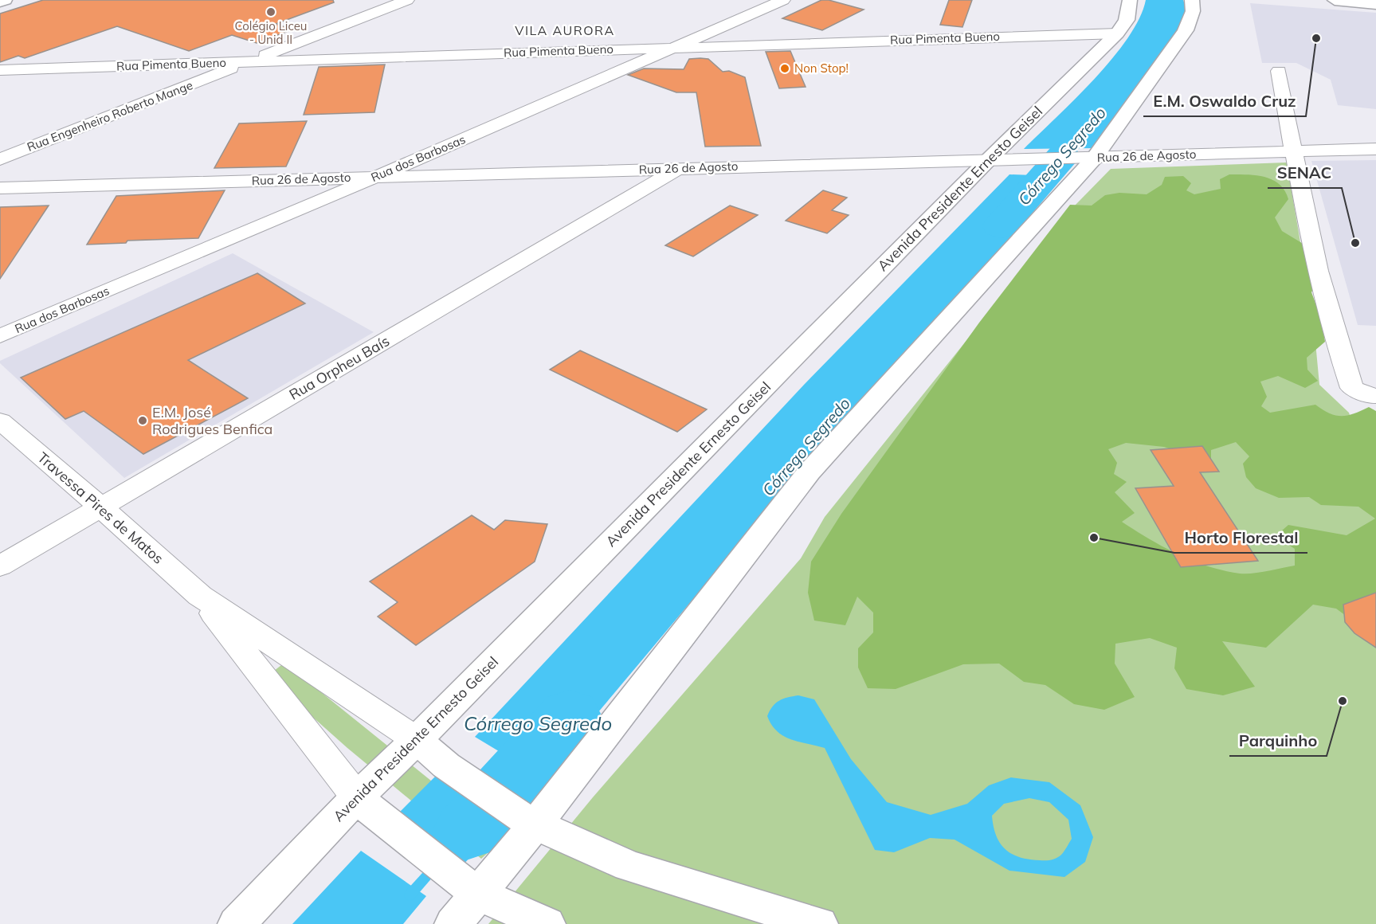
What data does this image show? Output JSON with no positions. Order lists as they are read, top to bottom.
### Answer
{
  "streets": {
    "main road": ["Avenida Presidente Ernesto Geisel"],
    "street": [
      "Rua Pimenta Bueno",
      "Rua Engenheiro Roberto Mange",
      "Rua 26 de Agosto",
      "Rua dos Barbosas",
      "Rua Orpheu Baís",
      "Travessa Pires de Matos"
    ]
  },
  "crossings": [
    ["Rua Pimenta Bueno", "Rua Engenheiro Roberto Mange"],
    ["Rua Pimenta Bueno", "Rua dos Barbosas"],
    ["Rua Pimenta Bueno", "Avenida Presidente Ernesto Geisel"],
    ["Rua 26 de Agosto", "Rua dos Barbosas"],
    ["Rua 26 de Agosto", "Avenida Presidente Ernesto Geisel"],
    ["Rua 26 de Agosto", "Rua Orpheu Baís"],
    ["Avenida Presidente Ernesto Geisel", "Travessa Pires de Matos"],
    ["Rua Orpheu Baís", "Travessa Pires de Matos"]
  ],
  "districts": ["VILA AURORA"],
  "water": ["Córrego Segredo"],
  "places": [
    "Colégio Liceu - Unid II",
    "E.M. Oswaldo Cruz",
    "Non Stop!",
    "SENAC",
    "E.M. José Rodrigues Benfica",
    "Horto Florestal",
    "Parquinho"
  ]
}
